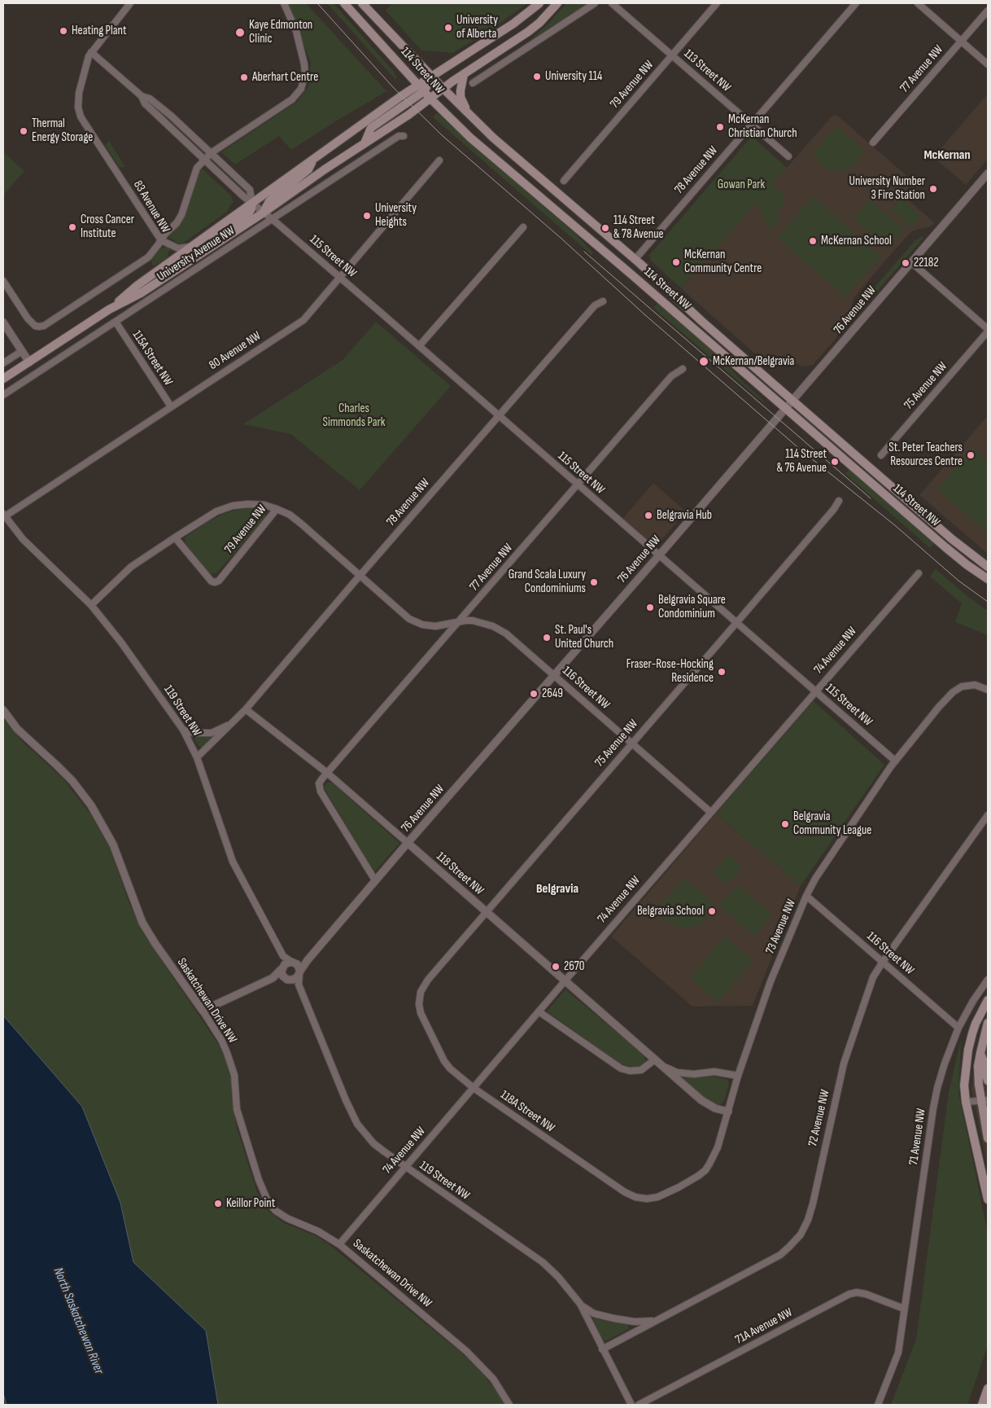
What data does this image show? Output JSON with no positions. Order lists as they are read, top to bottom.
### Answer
{
  "streets": {
    "main road": ["114 Street NW", "University Avenue NW"],
    "street": [
      "77 Avenue NW",
      "113 Street NW",
      "79 Avenue NW",
      "78 Avenue NW",
      "83 Avenue NW",
      "115 Street NW",
      "76 Avenue NW",
      "80 Avenue NW",
      "115A Street NW",
      "75 Avenue NW",
      "74 Avenue NW",
      "116 Street NW",
      "119 Street NW",
      "118 Street NW",
      "73 Avenue NW",
      "Saskatchewan Drive NW",
      "118A Street NW",
      "72 Avenue NW",
      "71 Avenue NW",
      "71A Avenue NW"
    ]
  },
  "crossings": [
    ["77 Avenue NW", "115 Street NW"],
    ["77 Avenue NW", "76 Avenue NW"],
    ["77 Avenue NW", "116 Street NW"],
    ["77 Avenue NW", "118 Street NW"],
    ["114 Street NW", "78 Avenue NW"],
    ["114 Street NW", "University Avenue NW"],
    ["114 Street NW", "76 Avenue NW"],
    ["113 Street NW", "79 Avenue NW"],
    ["113 Street NW", "78 Avenue NW"],
    ["79 Avenue NW", "116 Street NW"],
    ["79 Avenue NW", "119 Street NW"],
    ["78 Avenue NW", "115 Street NW"],
    ["78 Avenue NW", "116 Street NW"],
    ["78 Avenue NW", "119 Street NW"],
    ["78 Avenue NW", "118 Street NW"],
    ["83 Avenue NW", "115 Street NW"],
    ["University Avenue NW", "115 Street NW"],
    ["University Avenue NW", "115A Street NW"],
    ["115 Street NW", "76 Avenue NW"],
    ["115 Street NW", "80 Avenue NW"],
    ["115 Street NW", "75 Avenue NW"],
    ["115 Street NW", "74 Avenue NW"],
    ["115 Street NW", "73 Avenue NW"],
    ["76 Avenue NW", "116 Street NW"],
    ["76 Avenue NW", "119 Street NW"],
    ["76 Avenue NW", "118 Street NW"],
    ["80 Avenue NW", "115A Street NW"],
    ["80 Avenue NW", "119 Street NW"],
    ["75 Avenue NW", "116 Street NW"],
    ["75 Avenue NW", "118 Street NW"],
    ["75 Avenue NW", "118A Street NW"],
    ["74 Avenue NW", "116 Street NW"],
    ["74 Avenue NW", "119 Street NW"],
    ["74 Avenue NW", "118 Street NW"],
    ["74 Avenue NW", "Saskatchewan Drive NW"],
    ["74 Avenue NW", "118A Street NW"],
    ["116 Street NW", "73 Avenue NW"],
    ["116 Street NW", "72 Avenue NW"],
    ["116 Street NW", "71 Avenue NW"],
    ["119 Street NW", "72 Avenue NW"],
    ["118 Street NW", "73 Avenue NW"],
    ["73 Avenue NW", "118A Street NW"],
    ["71 Avenue NW", "71A Avenue NW"]
  ],
  "districts": ["McKernan", "Belgravia"],
  "water": ["North Saskatchewan River"],
  "parks": ["Gowan Park", "Charles Simmonds Park"],
  "places": [
    "University of Alberta",
    "Heating Plant",
    "Kaye Edmonton Clinic",
    "University 114",
    "Aberhart Centre",
    "McKernan Christian Church",
    "Thermal Energy Storage",
    "University Number 3 Fire Station",
    "University Heights",
    "Cross Cancer Institute",
    "114 Street & 78 Avenue",
    "McKernan School",
    "McKernan Community Centre",
    "22182",
    "McKernan/Belgravia",
    "St. Peter Teachers Resources Centre",
    "114 Street & 76 Avenue",
    "Belgravia Hub",
    "Grand Scala Luxury Condominiums",
    "Belgravia Square Condominium",
    "St. Paul's United Church",
    "Fraser-Rose-Hocking Residence",
    "2649",
    "Belgravia Community League",
    "Belgravia School",
    "2670",
    "Keillor Point"
  ]
}
